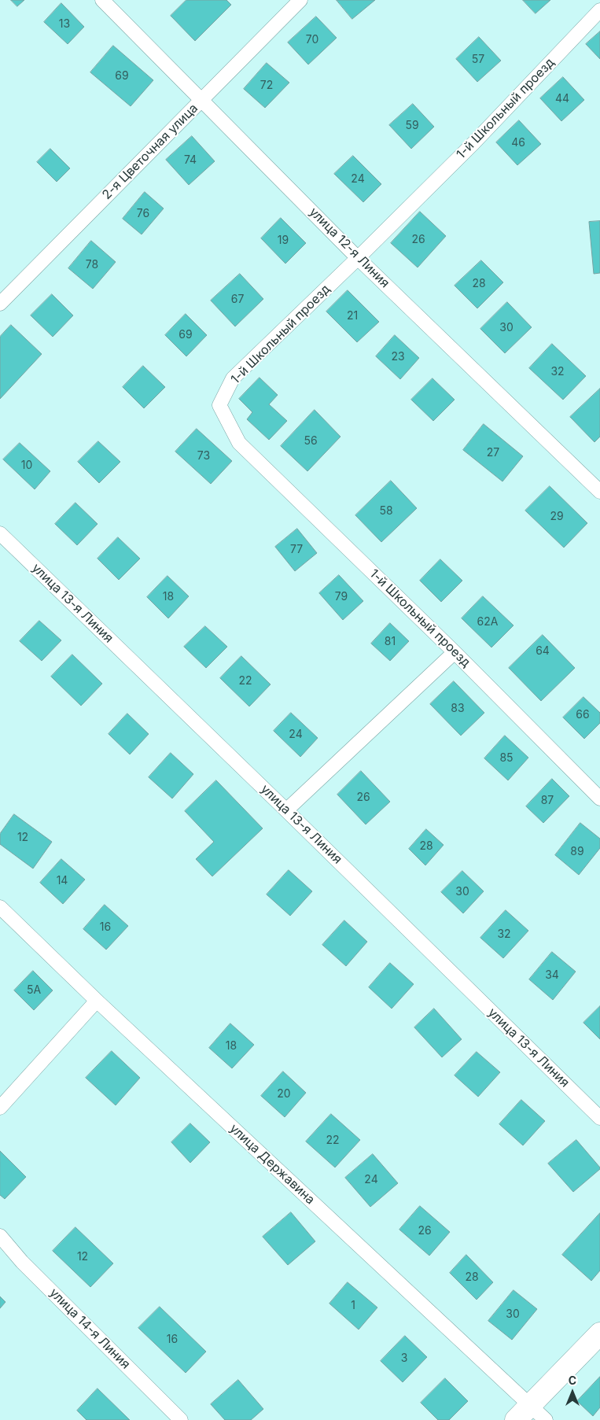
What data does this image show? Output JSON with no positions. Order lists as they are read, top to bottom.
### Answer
{
  "streets": {
    "lane": [
      "1-й Школьный проезд",
      "2-я Цветочная улица",
      "улица 12-я Линия",
      "улица 13-я Линия",
      "улица Державина",
      "улица 14-я Линия"
    ]
  },
  "crossings": [
    ["1-й Школьный проезд", "улица 12-я Линия"],
    ["2-я Цветочная улица", "улица 12-я Линия"]
  ],
  "house_numbers": [
    "13",
    "70",
    "57",
    "69",
    "72",
    "44",
    "59",
    "46",
    "74",
    "24",
    "76",
    "26",
    "19",
    "78",
    "28",
    "67",
    "21",
    "30",
    "69",
    "23",
    "32",
    "56",
    "27",
    "73",
    "10",
    "58",
    "29",
    "77",
    "18",
    "79",
    "62А",
    "81",
    "64",
    "22",
    "83",
    "66",
    "24",
    "85",
    "26",
    "87",
    "12",
    "28",
    "89",
    "14",
    "30",
    "16",
    "32",
    "34",
    "5А",
    "18",
    "20",
    "22",
    "24",
    "26",
    "12",
    "28",
    "1",
    "30",
    "16",
    "3"
  ],
  "north": "top"
}
